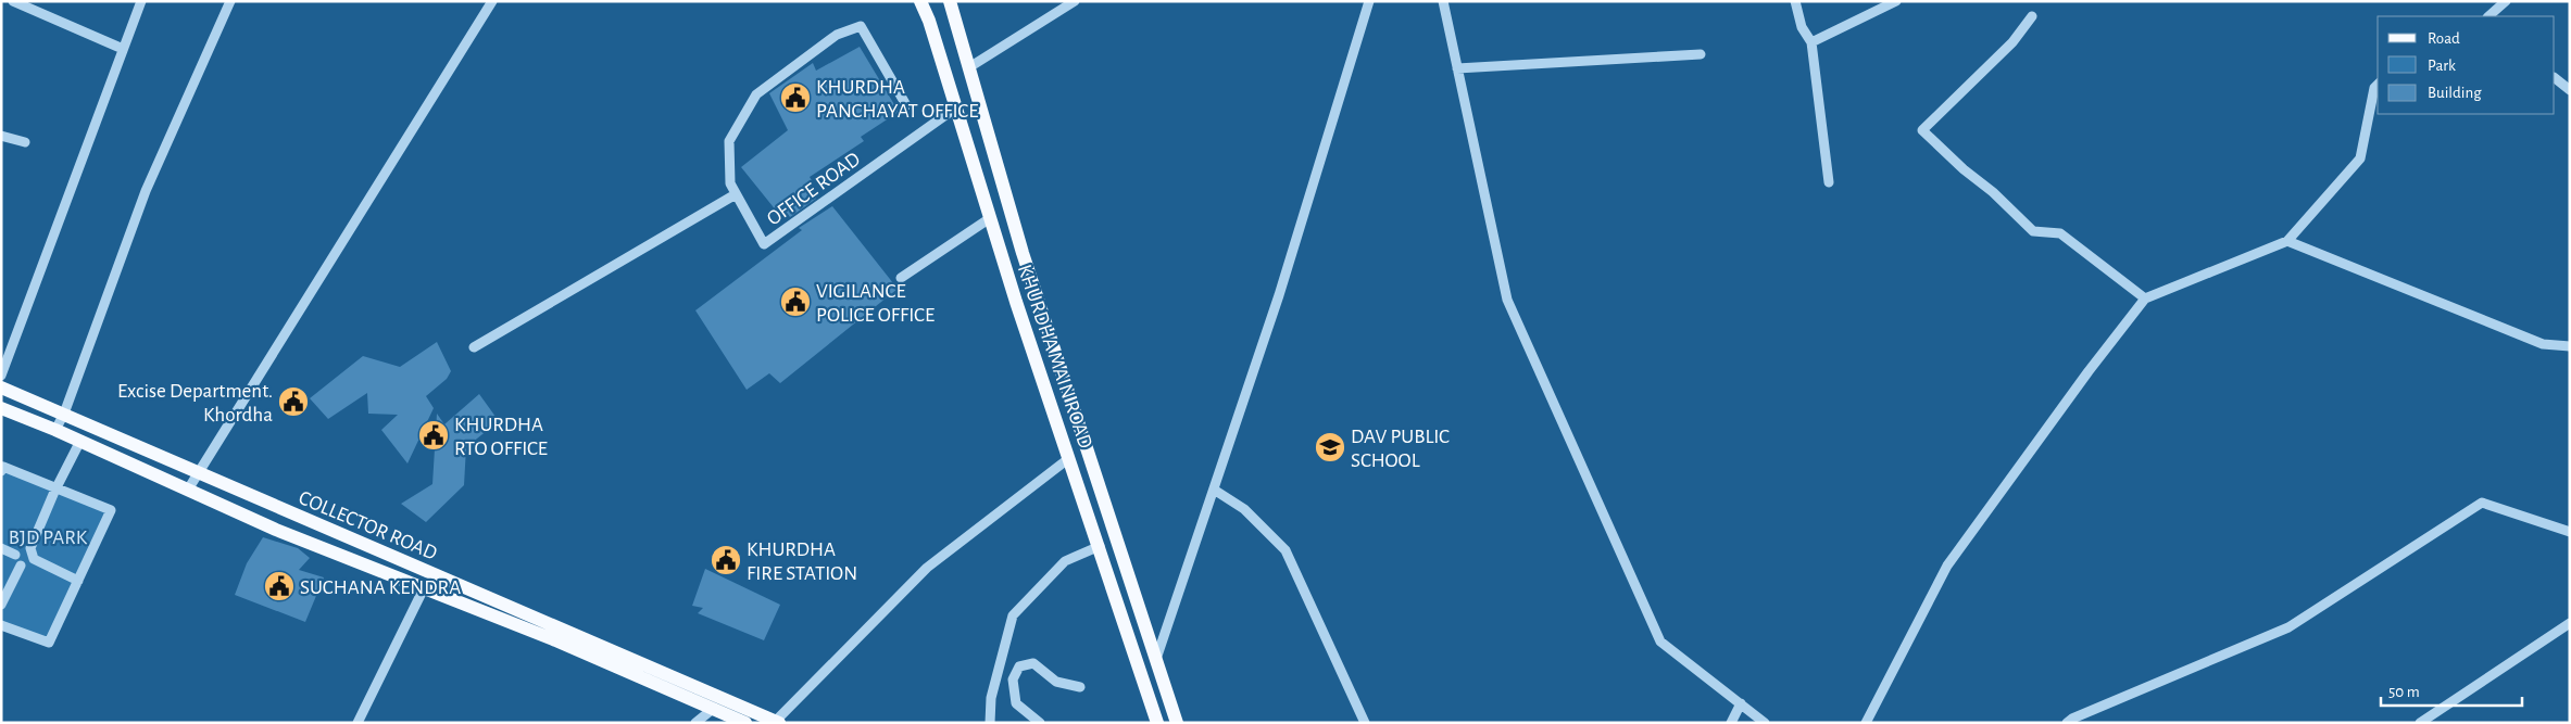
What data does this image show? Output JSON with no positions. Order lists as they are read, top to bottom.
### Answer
{
  "streets": {
    "main road": ["KHURDHA MAIN ROAD", "COLLECTOR ROAD"],
    "street": ["OFFICE ROAD"]
  },
  "crossings": [
    ["OFFICE ROAD", "KHURDHA MAIN ROAD"]
  ],
  "parks": ["BJD PARK"],
  "places": {
    "public building": [
      "KHURDHA PANCHAYAT OFFICE",
      "VIGILANCE POLICE OFFICE",
      "Excise Department. Khordha",
      "KHURDHA RTO OFFICE",
      "KHURDHA FIRE STATION",
      "SUCHANA KENDRA"
    ],
    "school or university": ["DAV PUBLIC SCHOOL"]
  },
  "legend": ["Road", "Park", "Building"],
  "scale_bar": "50 m"
}
